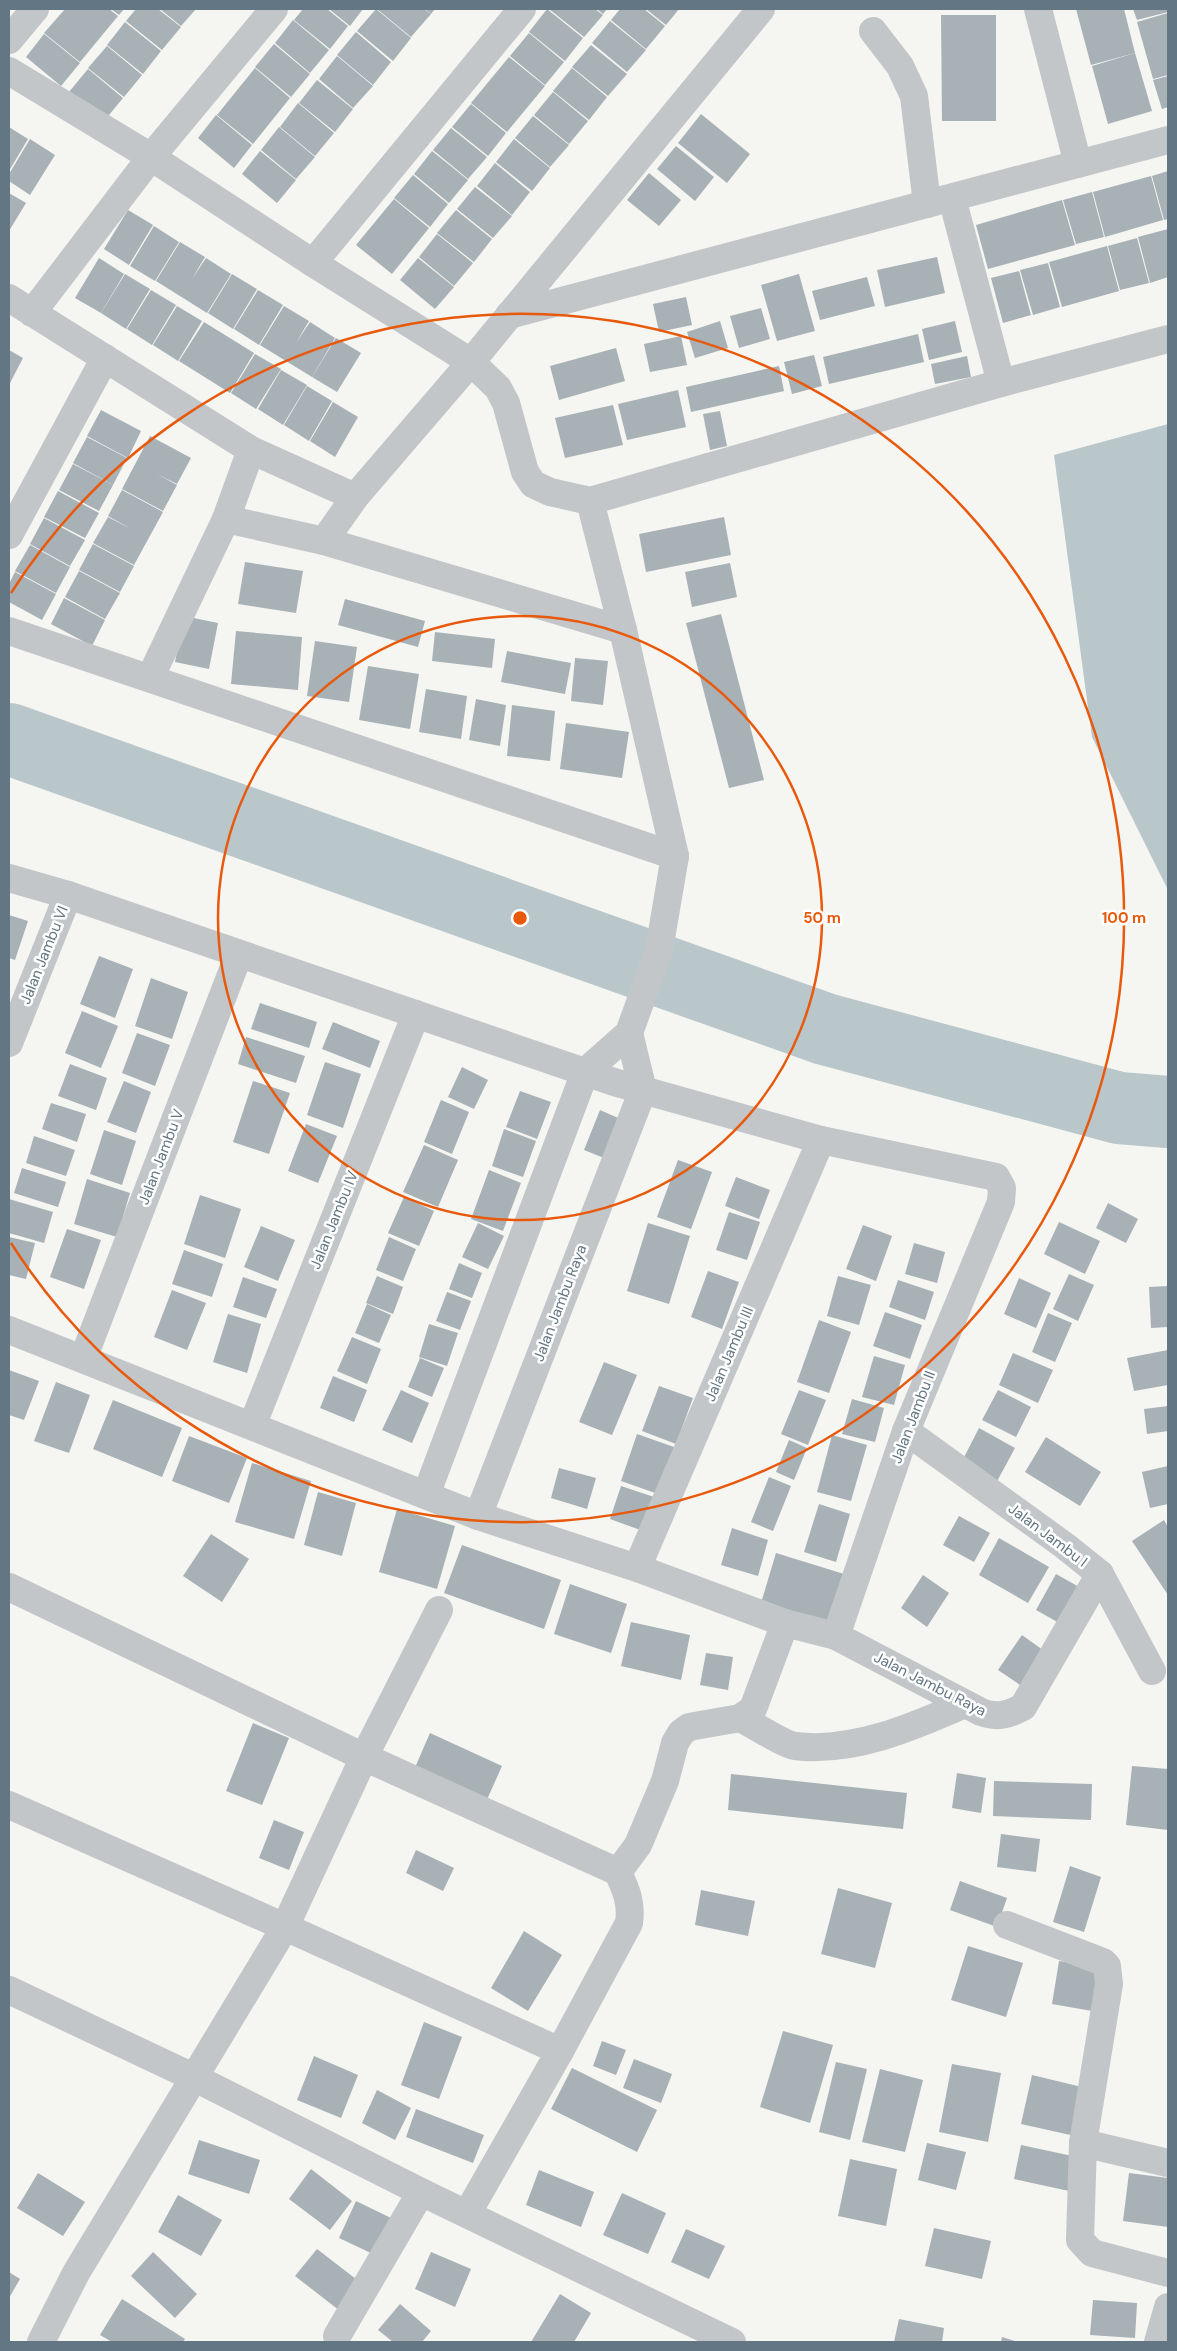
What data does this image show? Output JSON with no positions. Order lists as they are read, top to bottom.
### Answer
{
  "streets": {
    "street": [
      "Jalan Jambu VI",
      "Jalan Jambu V",
      "Jalan Jambu IV",
      "Jalan Jambu Raya",
      "Jalan Jambu III",
      "Jalan Jambu II",
      "Jalan Jambu I"
    ]
  },
  "crossings": [
    ["Jalan Jambu V", "Jalan Jambu Raya"],
    ["Jalan Jambu IV", "Jalan Jambu Raya"],
    ["Jalan Jambu Raya", "Jalan Jambu III"],
    ["Jalan Jambu Raya", "Jalan Jambu II"],
    ["Jalan Jambu Raya", "Jalan Jambu I"],
    ["Jalan Jambu III", "Jalan Jambu II"],
    ["Jalan Jambu II", "Jalan Jambu I"]
  ],
  "rings": ["50 m", "100 m"]
}
